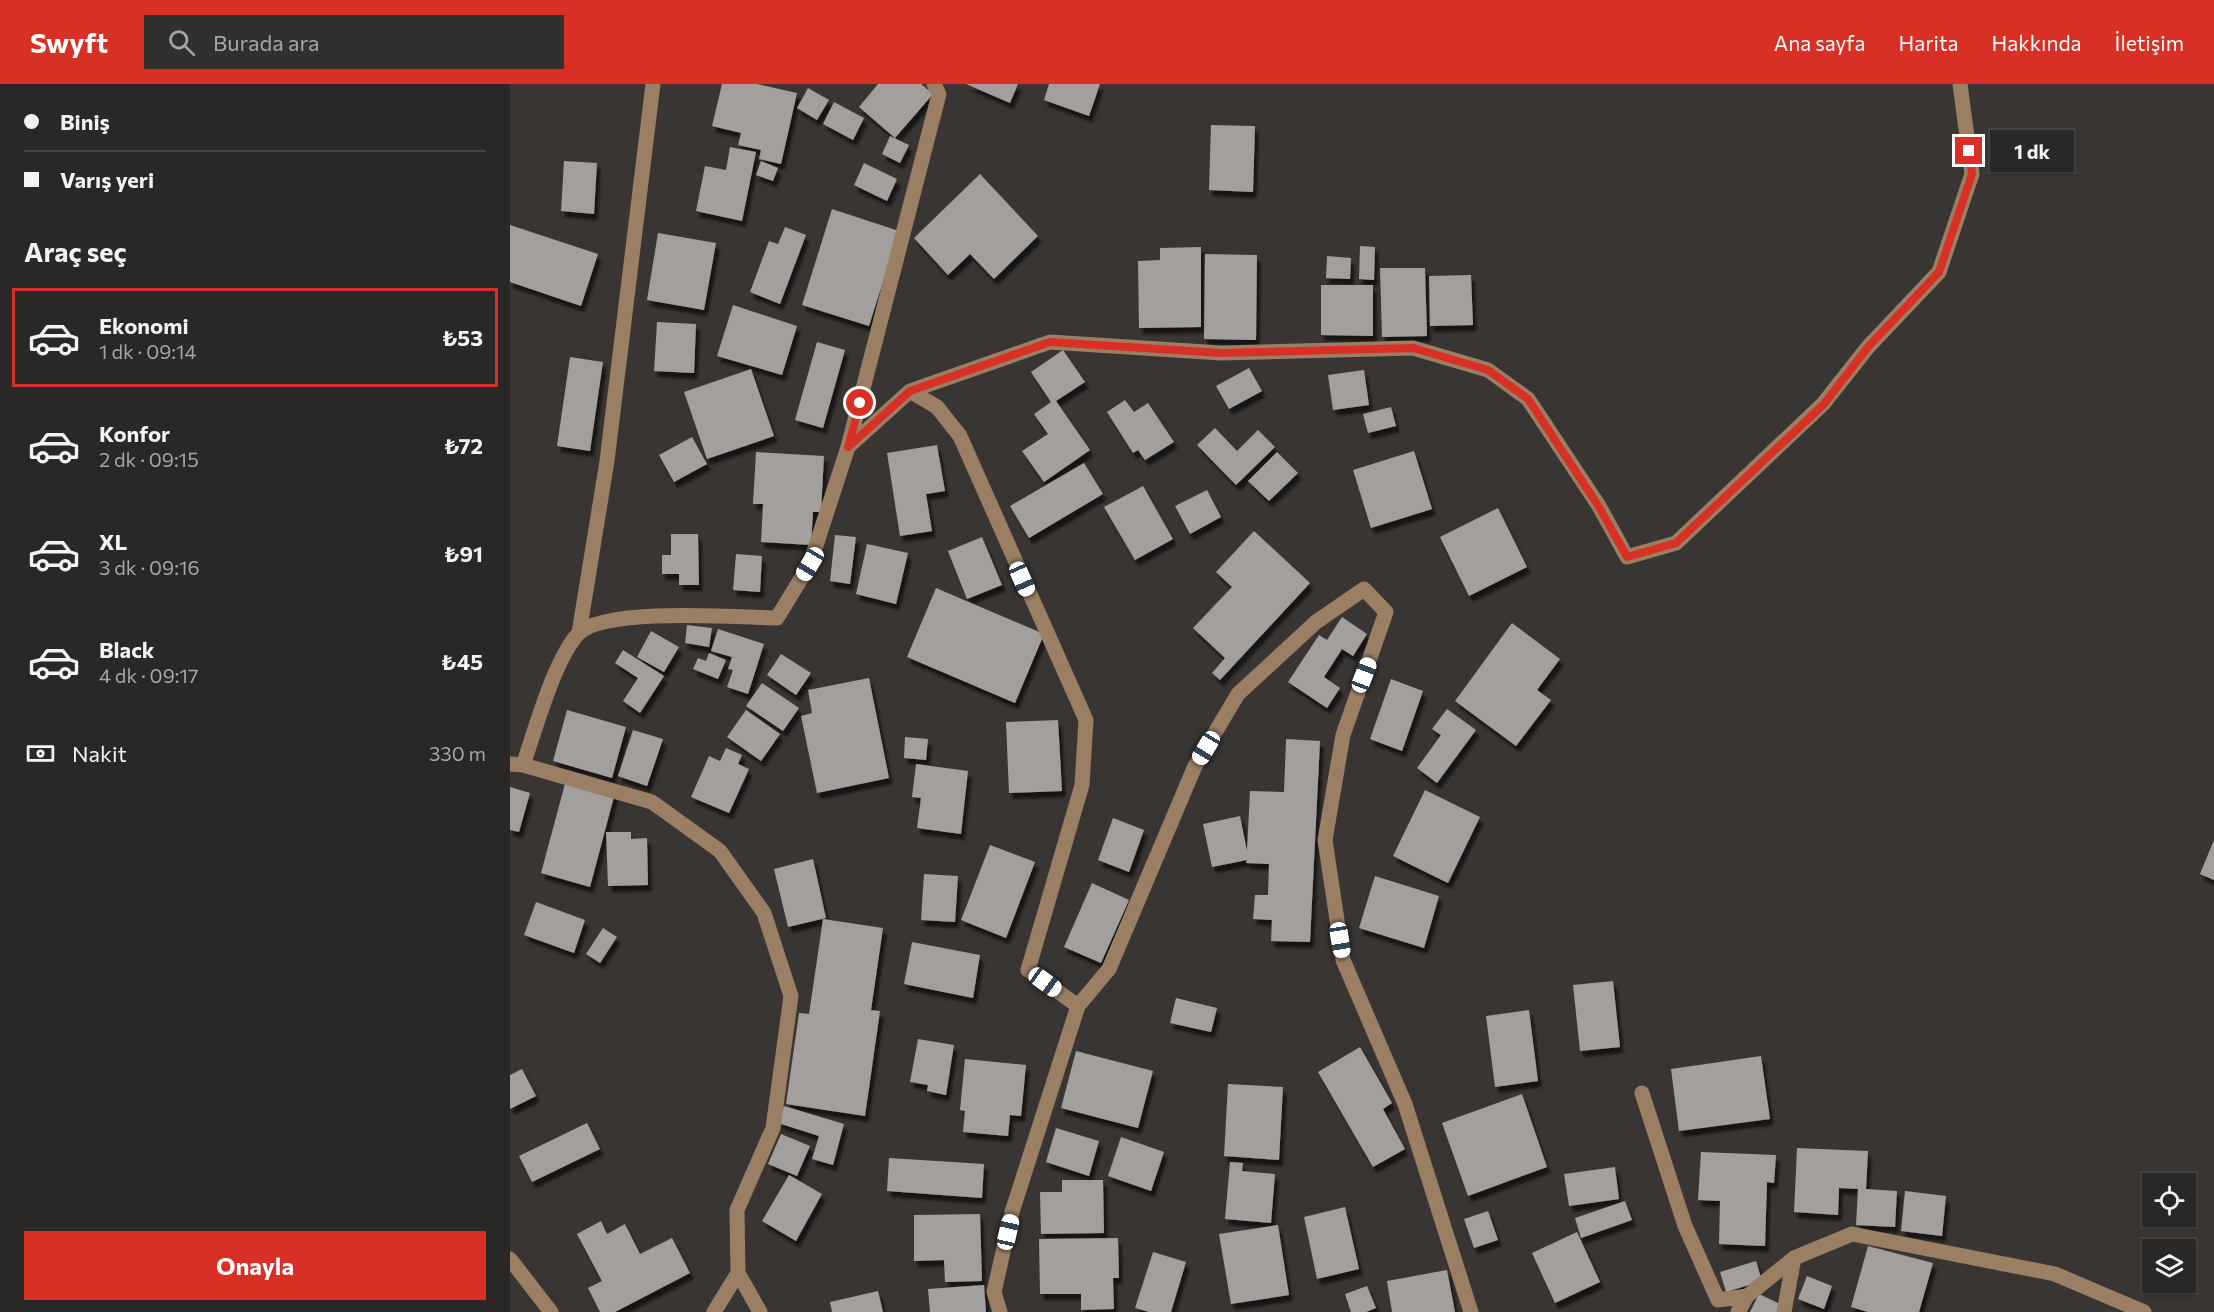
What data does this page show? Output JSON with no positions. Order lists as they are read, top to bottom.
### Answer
{
  "page": {
    "header": "Swyft",
    "search": "Burada ara",
    "nav": [
      "Ana sayfa",
      "Harita",
      "Hakkında",
      "İletişim"
    ],
    "banner": ["Biniş", "Varış yeri"],
    "bubble": "1 dk",
    "heading": "Araç seç",
    "list": [
      {
        "name": "Ekonomi",
        "note": "1 dk · 09:14",
        "value": "₺53"
      },
      {
        "name": "Konfor",
        "note": "2 dk · 09:15",
        "value": "₺72"
      },
      {
        "name": "XL",
        "note": "3 dk · 09:16",
        "value": "₺91"
      },
      {
        "name": "Black",
        "note": "4 dk · 09:17",
        "value": "₺45"
      }
    ],
    "pay": ["Nakit", "330 m"],
    "buttons": "Onayla"
  }
}
